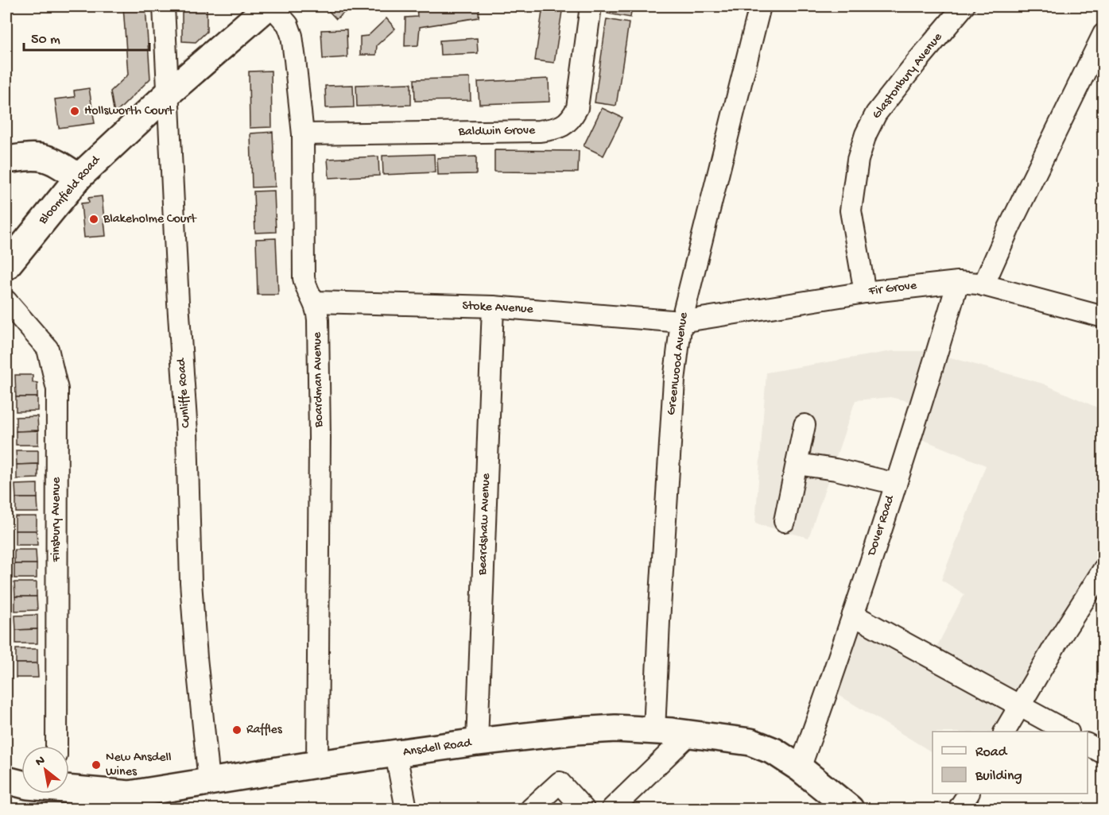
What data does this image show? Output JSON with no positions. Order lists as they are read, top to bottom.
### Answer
{
  "streets": {
    "main road": ["Bloomfield Road", "Ansdell Road"],
    "street": [
      "Glastonbury Avenue",
      "Baldwin Grove",
      "Fir Grove",
      "Stoke Avenue",
      "Greenwood Avenue",
      "Boardman Avenue",
      "Cunliffe Road",
      "Finsbury Avenue",
      "Beardshaw Avenue",
      "Dover Road"
    ]
  },
  "crossings": [
    ["Glastonbury Avenue", "Fir Grove"],
    ["Baldwin Grove", "Boardman Avenue"],
    ["Bloomfield Road", "Cunliffe Road"],
    ["Fir Grove", "Stoke Avenue"],
    ["Fir Grove", "Greenwood Avenue"],
    ["Fir Grove", "Dover Road"],
    ["Stoke Avenue", "Greenwood Avenue"],
    ["Stoke Avenue", "Boardman Avenue"],
    ["Stoke Avenue", "Beardshaw Avenue"],
    ["Greenwood Avenue", "Ansdell Road"],
    ["Boardman Avenue", "Ansdell Road"],
    ["Cunliffe Road", "Ansdell Road"],
    ["Beardshaw Avenue", "Ansdell Road"],
    ["Dover Road", "Ansdell Road"]
  ],
  "places": [
    "Hollsworth Court",
    "Blakeholme Court",
    "Raffles",
    "New Ansdell Wines"
  ],
  "legend": ["Road", "Building"],
  "scale_bar": "50 m",
  "north": "top left"
}
